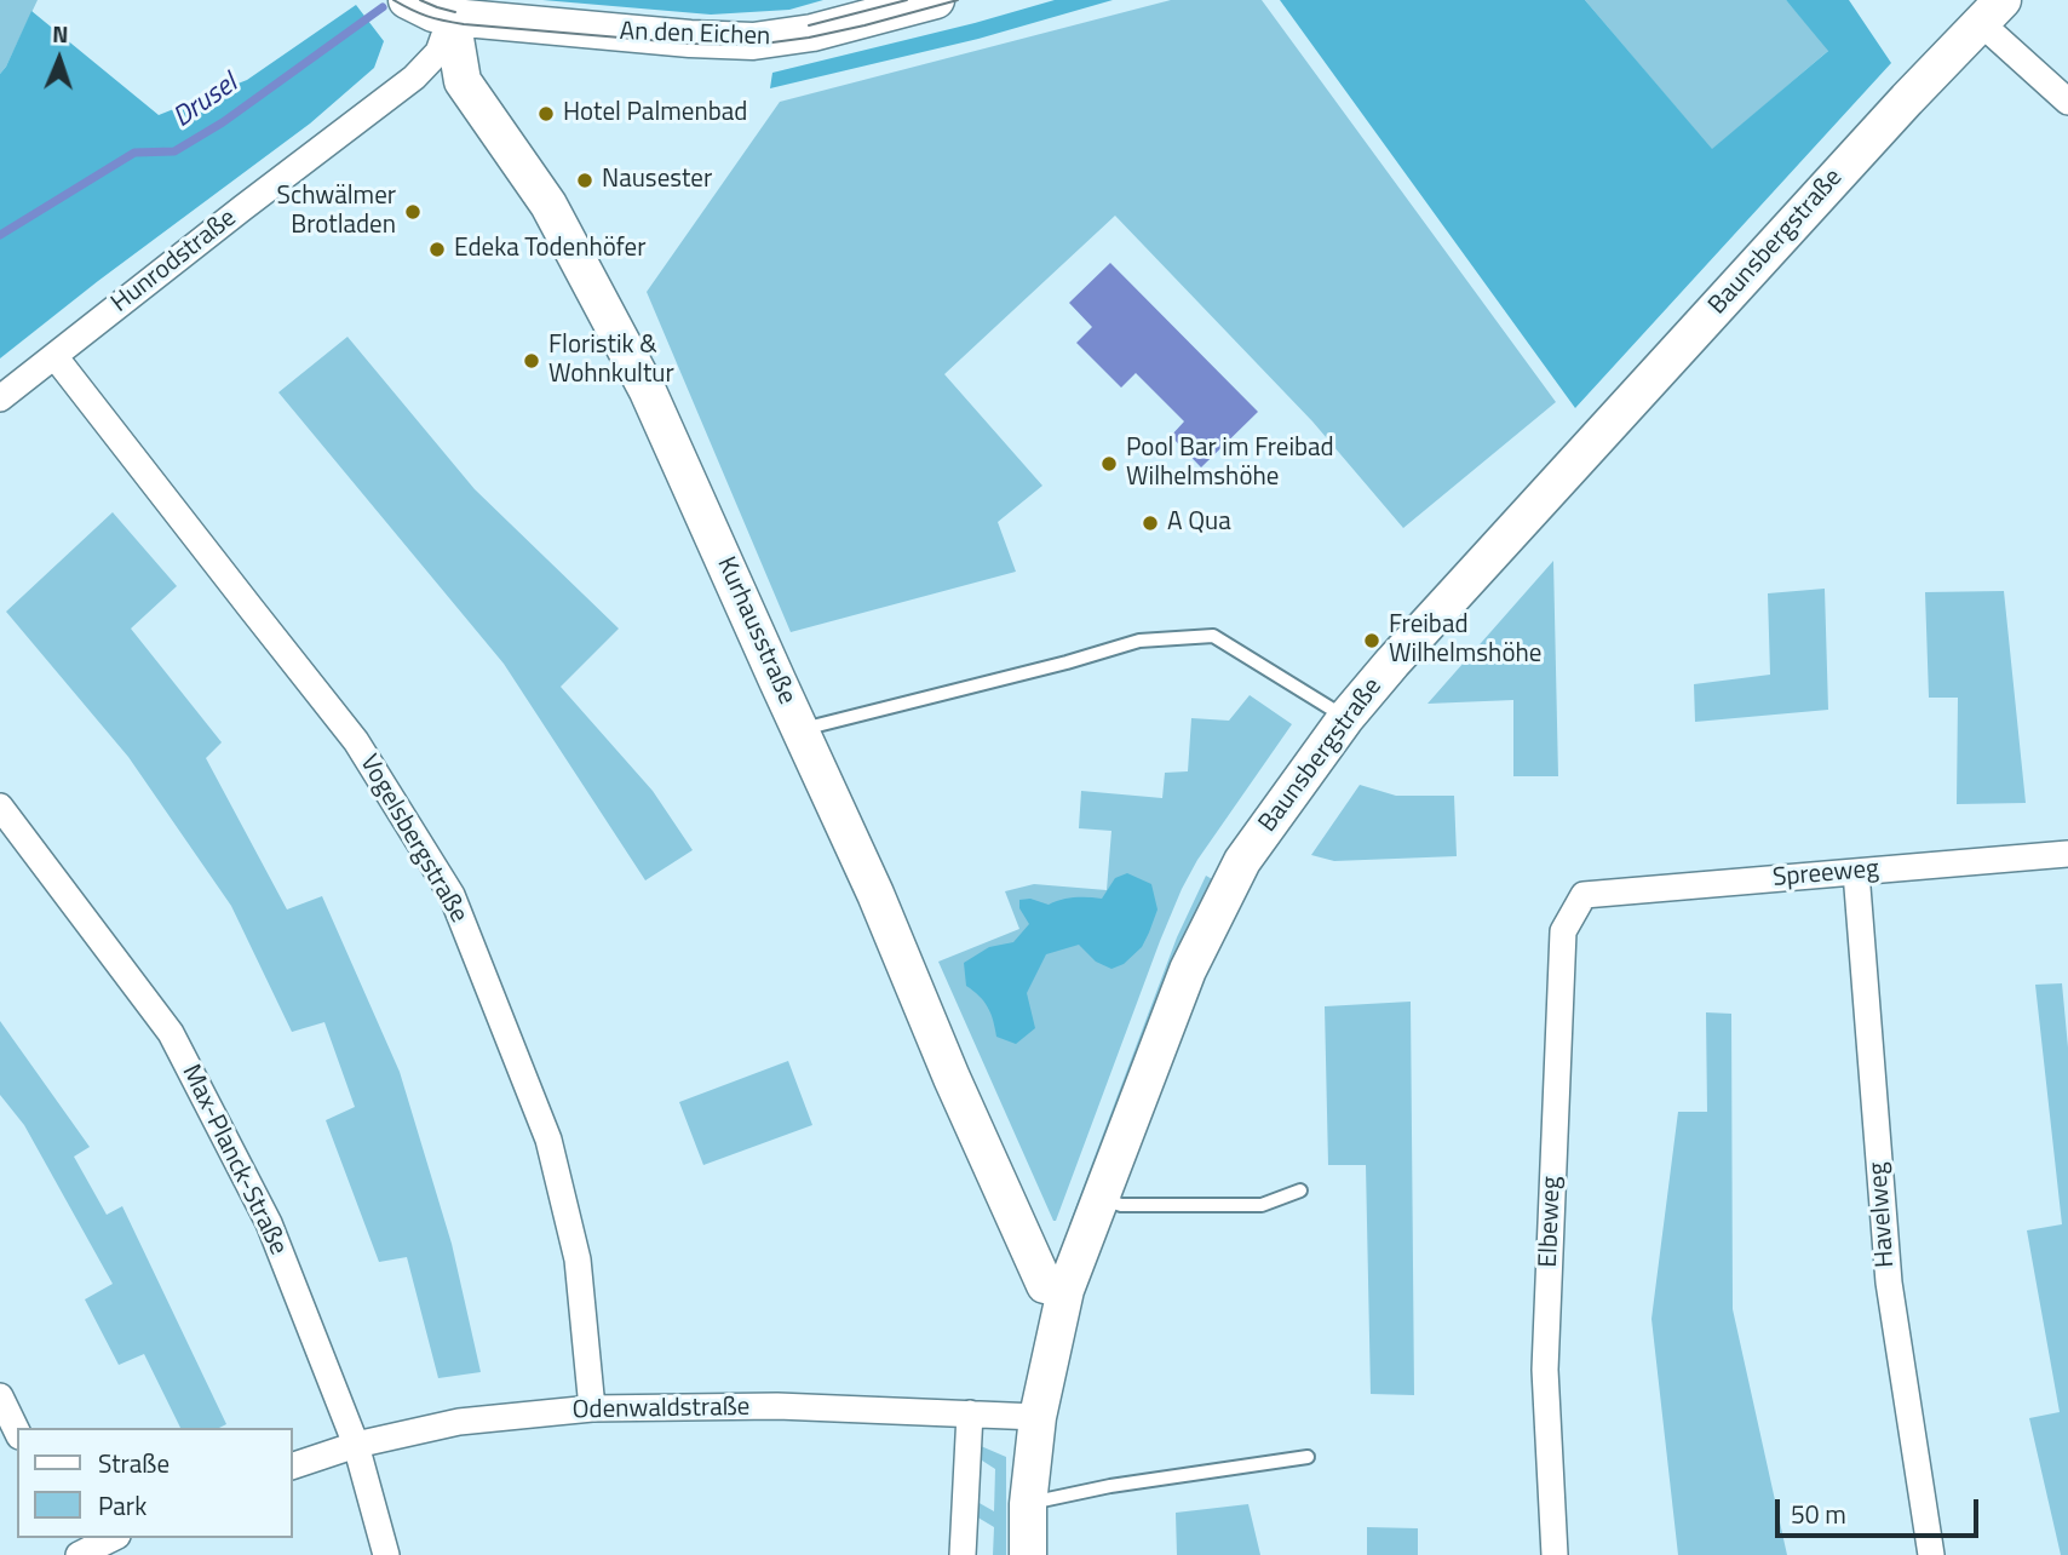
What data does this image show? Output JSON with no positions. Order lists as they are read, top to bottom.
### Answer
{
  "streets": {
    "street": [
      "An den Eichen",
      "Baunsbergstraße",
      "Hunrodstraße",
      "Kurhausstraße",
      "Vogelsbergstraße",
      "Spreeweg",
      "Max-Planck-Straße",
      "Havelweg",
      "Elbeweg",
      "Odenwaldstraße"
    ]
  },
  "crossings": [
    ["An den Eichen", "Hunrodstraße"],
    ["An den Eichen", "Kurhausstraße"],
    ["Baunsbergstraße", "Kurhausstraße"],
    ["Baunsbergstraße", "Odenwaldstraße"],
    ["Hunrodstraße", "Kurhausstraße"],
    ["Hunrodstraße", "Vogelsbergstraße"],
    ["Vogelsbergstraße", "Odenwaldstraße"],
    ["Spreeweg", "Havelweg"],
    ["Spreeweg", "Elbeweg"],
    ["Max-Planck-Straße", "Odenwaldstraße"]
  ],
  "water": ["Drusel"],
  "places": [
    "Hotel Palmenbad",
    "Nausester",
    "Schwälmer Brotladen",
    "Edeka Todenhöfer",
    "Floristik & Wohnkultur",
    "Pool Bar im Freibad Wilhelmshöhe",
    "A Qua",
    "Freibad Wilhelmshöhe"
  ],
  "legend": ["Straße", "Park"],
  "scale_bar": "50 m",
  "north": "top"
}
